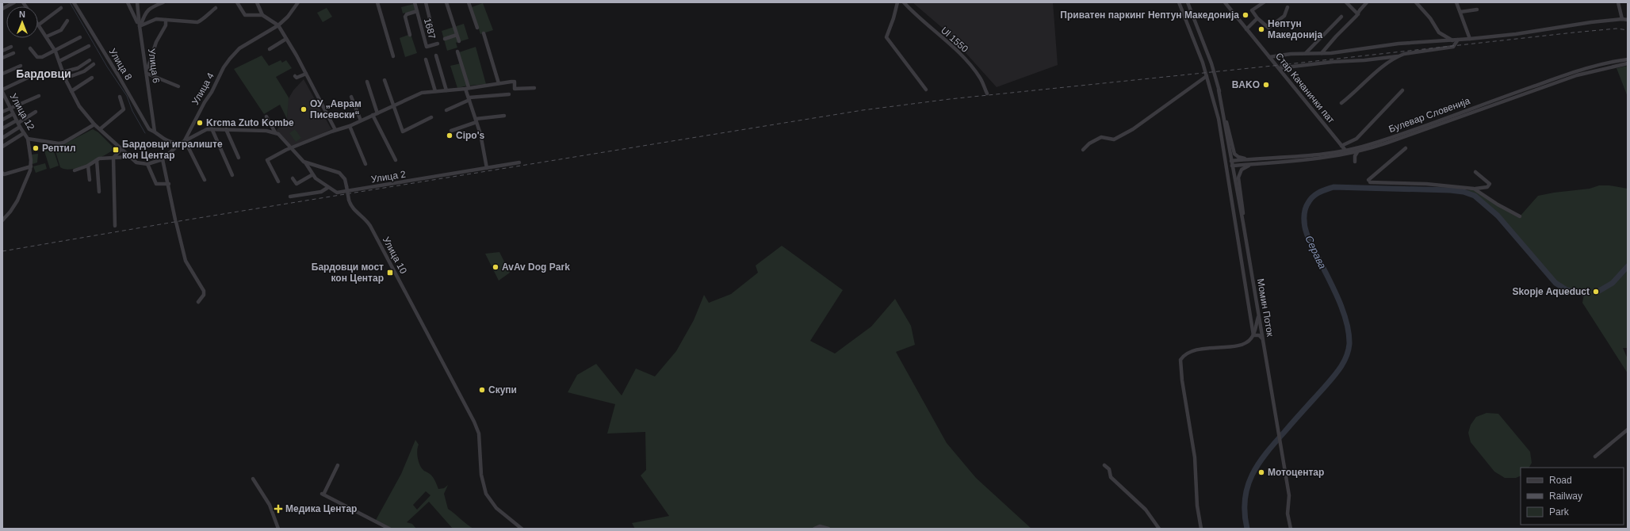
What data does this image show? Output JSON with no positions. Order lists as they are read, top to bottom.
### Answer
{
  "streets": {
    "street": [
      "1687",
      "Ul 1550",
      "Улица 8",
      "Улица 6",
      "Стар Качанички пат",
      "Улица 4",
      "Улица 12",
      "Булевар Словенија",
      "Улица 2",
      "Улица 10",
      "Момин Поток"
    ]
  },
  "crossings": [
    ["Улица 8", "Улица 6"],
    ["Стар Качанички пат", "Булевар Словенија"],
    ["Булевар Словенија", "Момин Поток"],
    ["Улица 2", "Улица 10"]
  ],
  "districts": ["Бардовци"],
  "water": ["Серава"],
  "places": {
    "other": [
      "Приватен паркинг Нептун Македонија",
      "Нептун Македонија",
      "BAKO",
      "ОУ „Аврам Писевски“",
      "Krcma Zuto Kombe",
      "Cipo's",
      "Рептил",
      "AvAv Dog Park",
      "Skopje Aqueduct",
      "Скупи",
      "Мотоцентар"
    ],
    "transit": ["Бардовци игралиште кон Центар", "Бардовци мост кон Центар"],
    "health": ["Медика Центар"]
  },
  "legend": ["Road", "Railway", "Park"],
  "north": "top"
}
